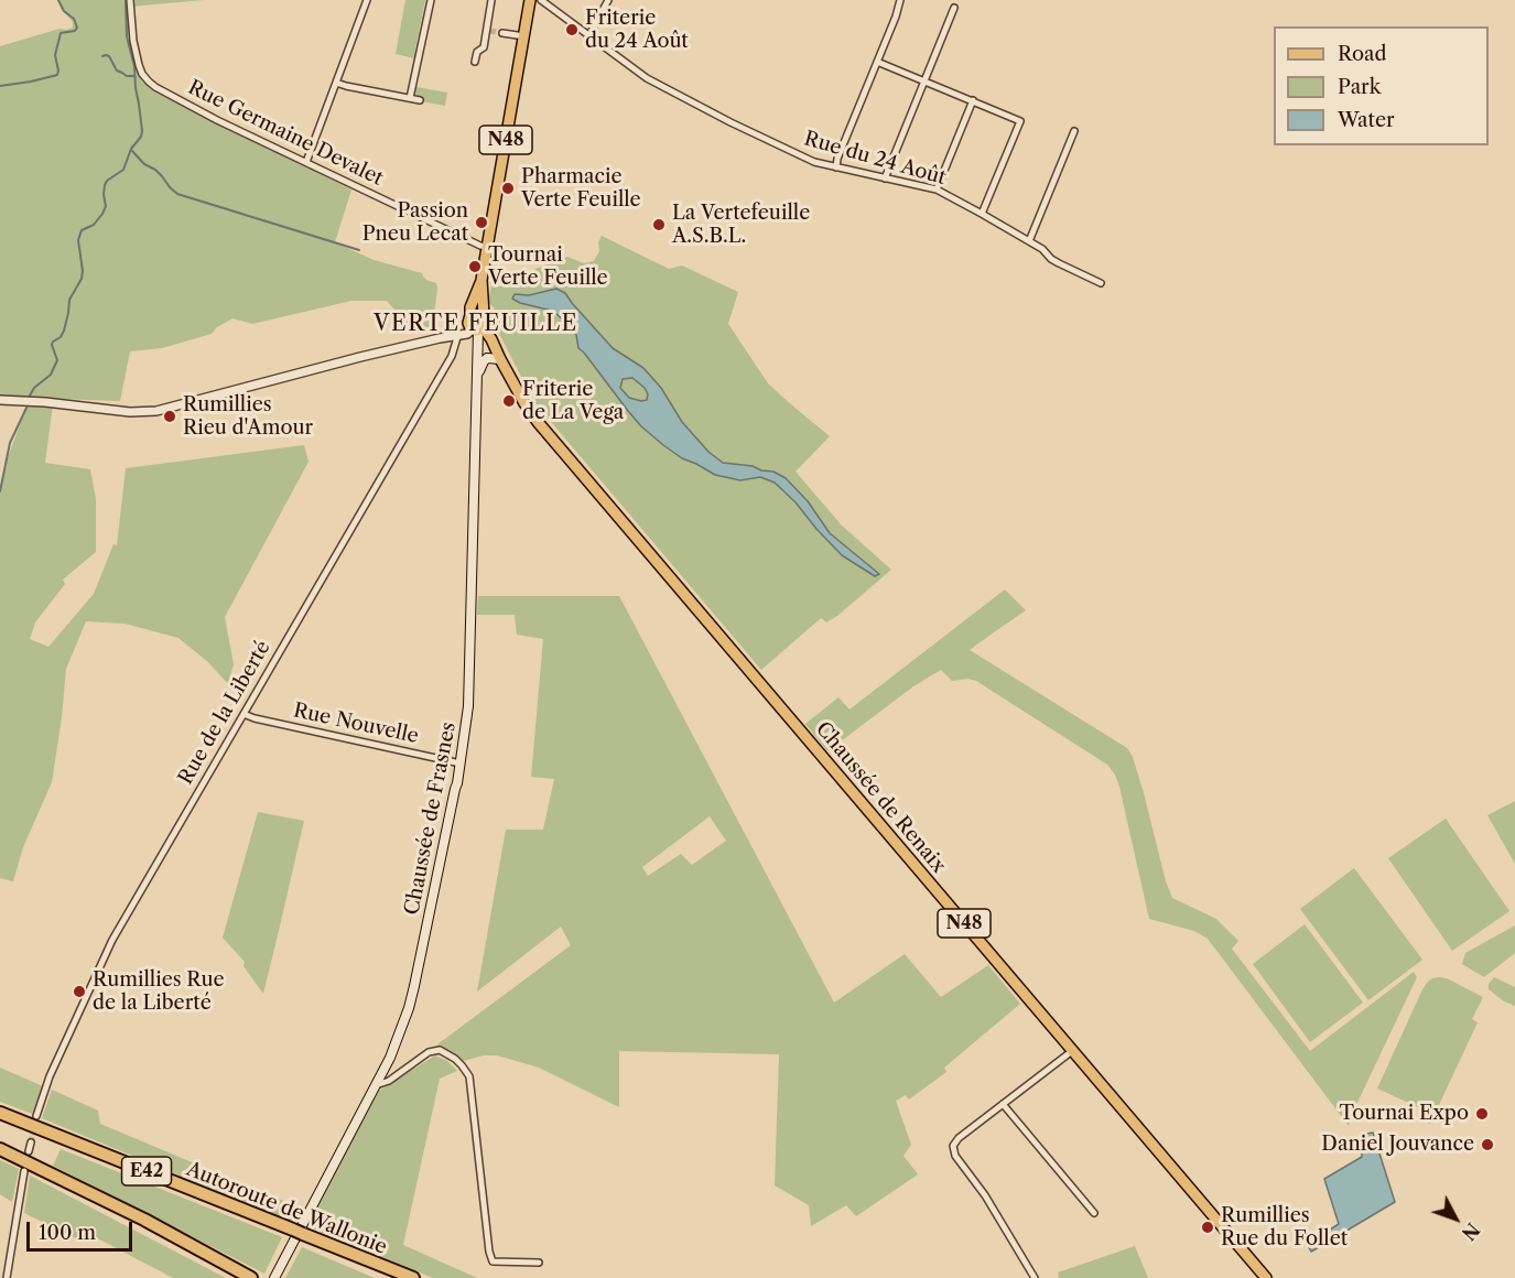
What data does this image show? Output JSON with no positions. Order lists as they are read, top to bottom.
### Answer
{
  "streets": {
    "highway": ["E42", "Autoroute de Wallonie"],
    "main road": ["N48", "Chaussée de Renaix", "Chaussée de Frasnes"],
    "street": [
      "Rue Germaine Devalet",
      "Rue du 24 Août",
      "Rue de la Liberté",
      "Rue Nouvelle"
    ]
  },
  "crossings": [
    ["Rue Germaine Devalet", "N48"],
    ["N48", "Chaussée de Renaix"],
    ["N48", "Chaussée de Frasnes"],
    ["Rue de la Liberté", "Rue Nouvelle"],
    ["Rue Nouvelle", "Chaussée de Frasnes"],
    ["Chaussée de Renaix", "Chaussée de Frasnes"]
  ],
  "districts": ["VERTE FEUILLE"],
  "places": [
    "Friterie du 24 Août",
    "Pharmacie Verte Feuille",
    "Passion Pneu Lecat",
    "La Vertefeuille A.S.B.L.",
    "Tournai Verte Feuille",
    "Friterie de La Vega",
    "Rumillies Rieu d'Amour",
    "Rumillies Rue de la Liberté",
    "Tournai Expo",
    "Daniel Jouvance",
    "Rumillies Rue du Follet"
  ],
  "legend": ["Road", "Park", "Water"],
  "scale_bar": "100 m",
  "north": "bottom right"
}
